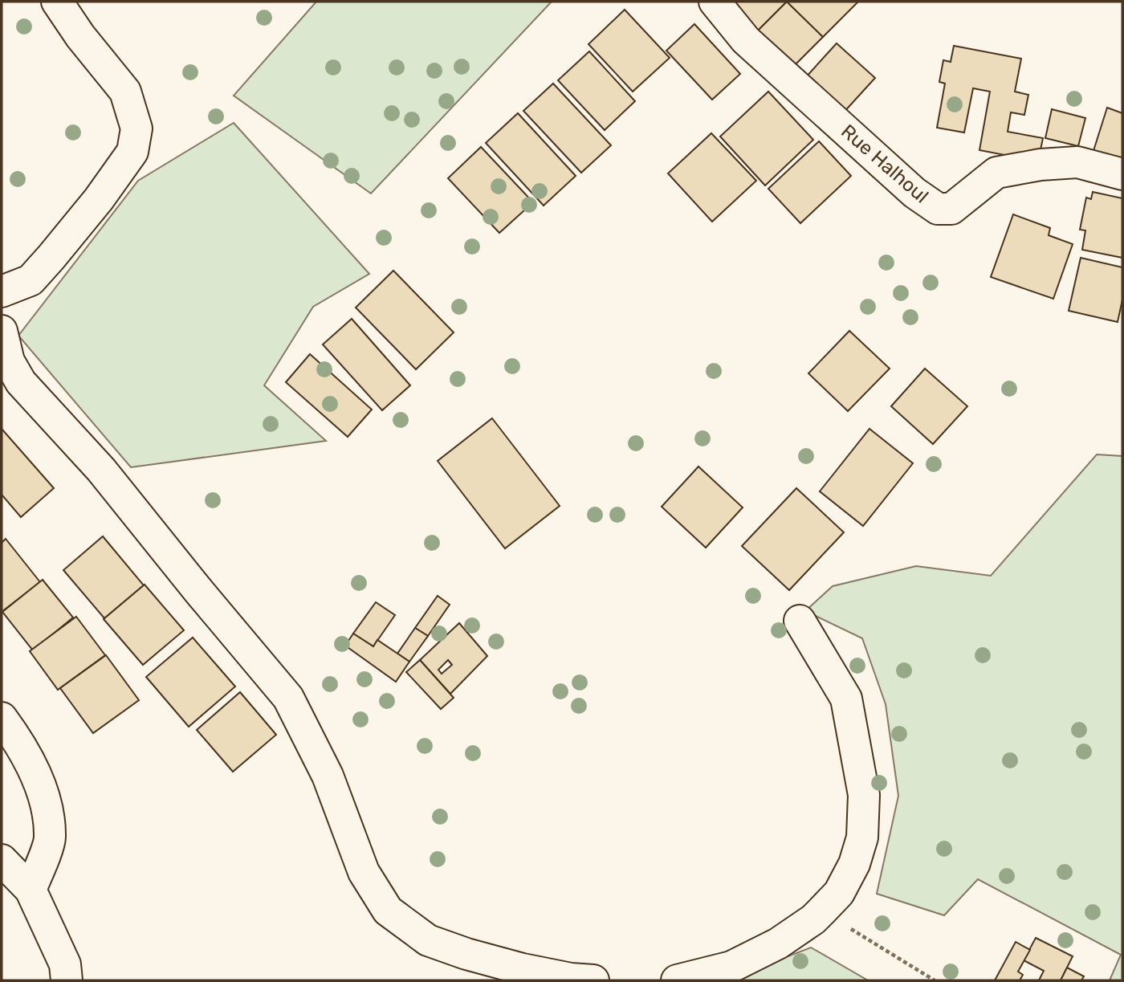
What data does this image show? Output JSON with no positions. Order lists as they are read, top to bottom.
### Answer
{
  "streets": {
    "street": ["Rue Halhoul"]
  }
}
